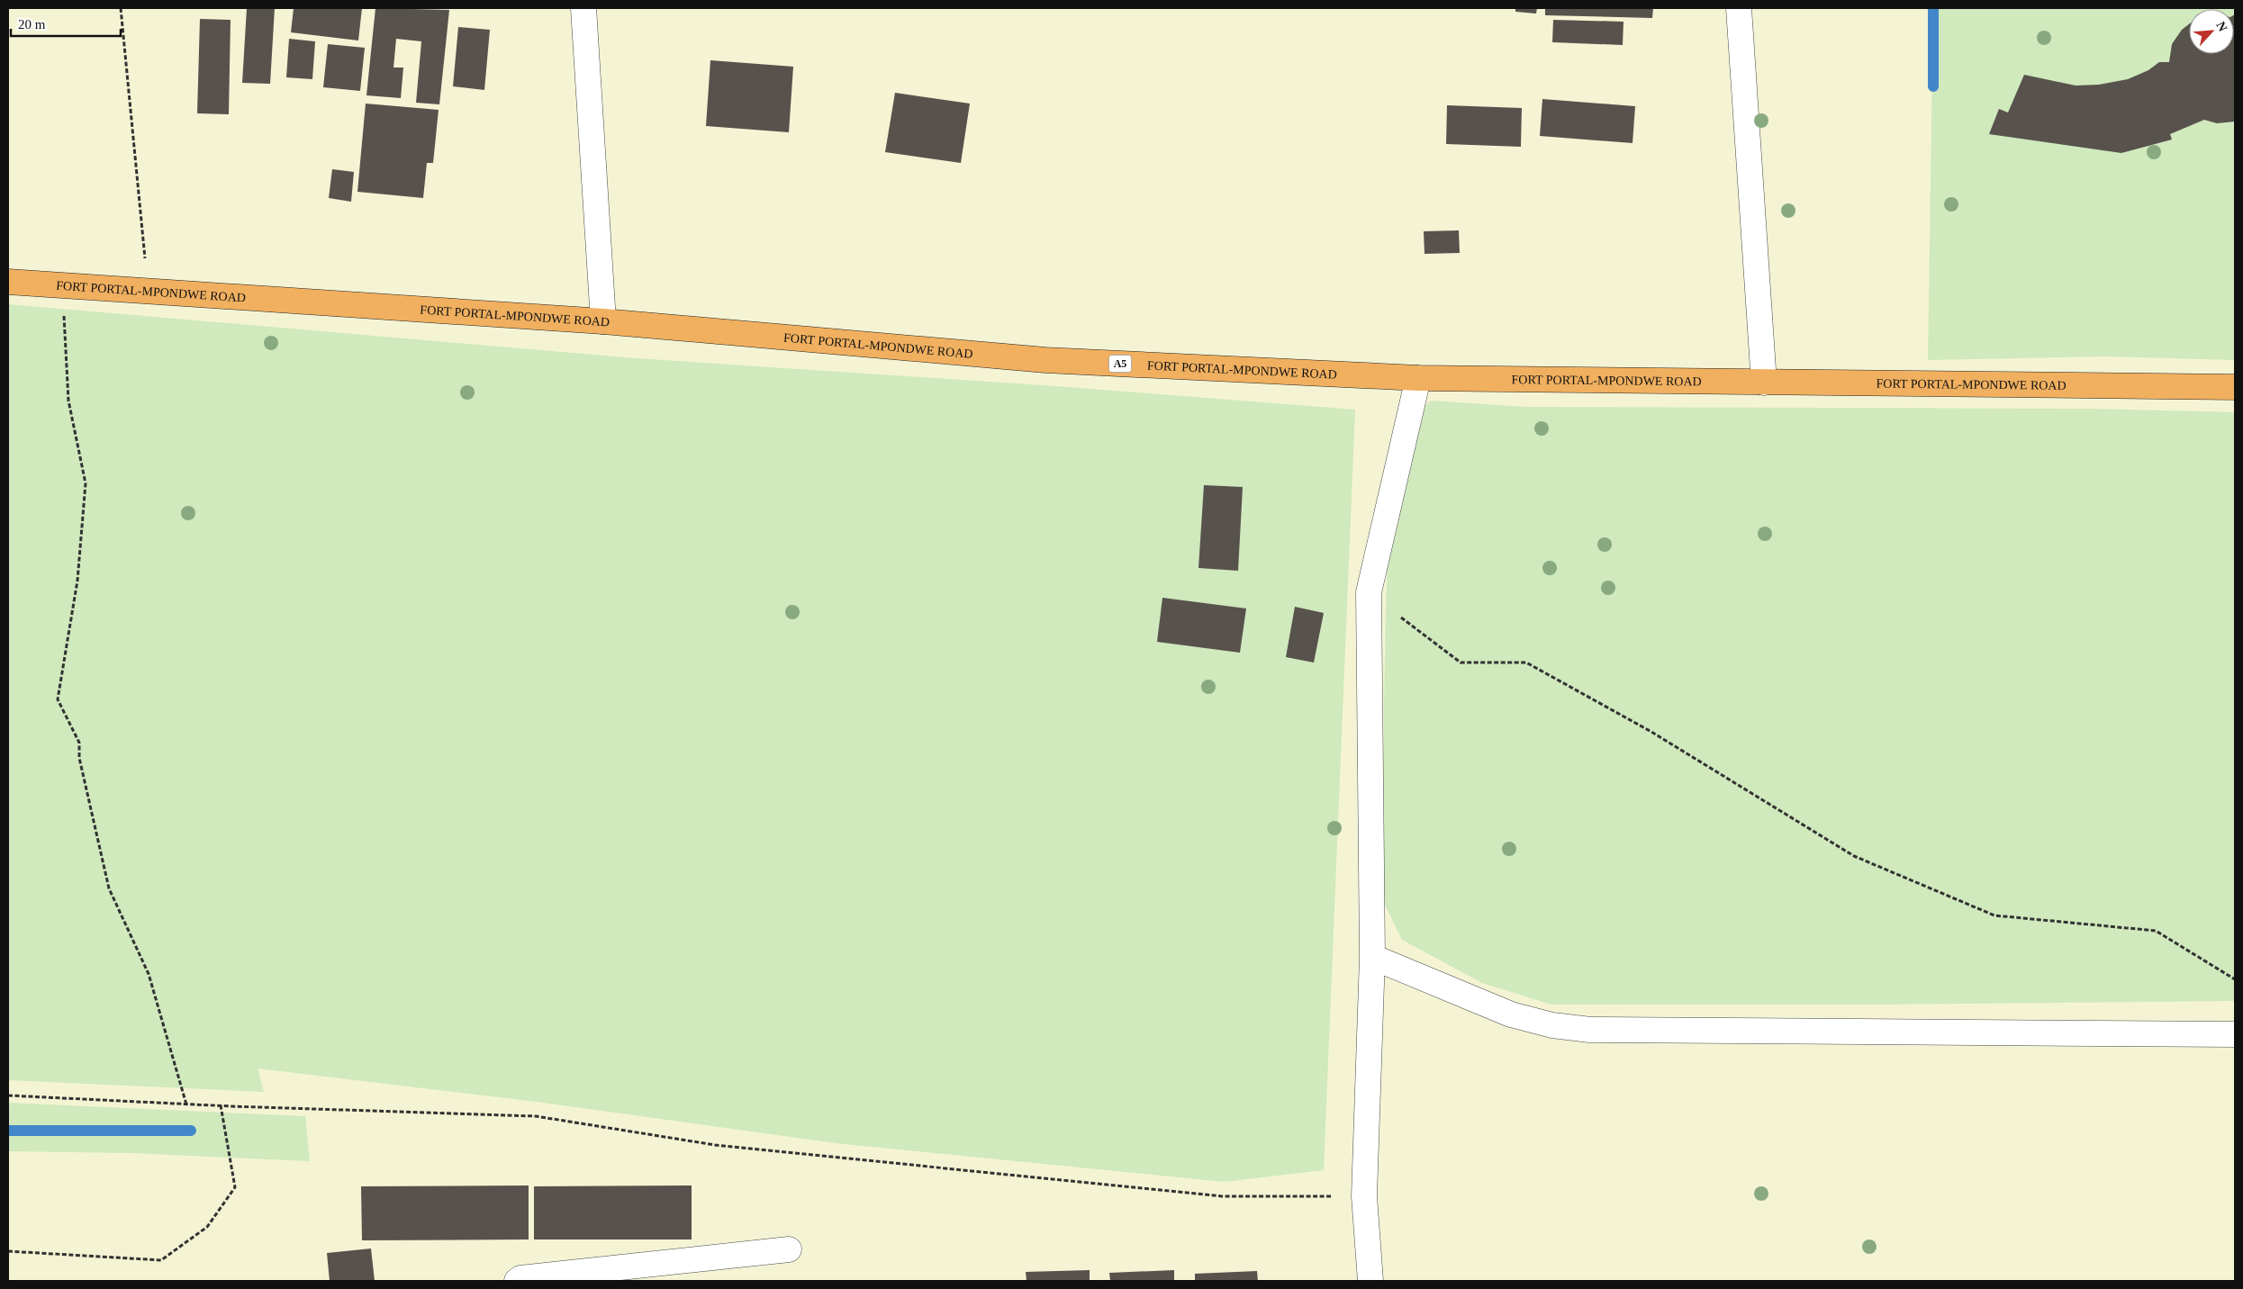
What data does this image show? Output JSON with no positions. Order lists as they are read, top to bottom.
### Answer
{
  "streets": {
    "highway": ["FORT PORTAL-MPONDWE ROAD", "A5"]
  },
  "scale_bar": "20 m",
  "north": "top right"
}
